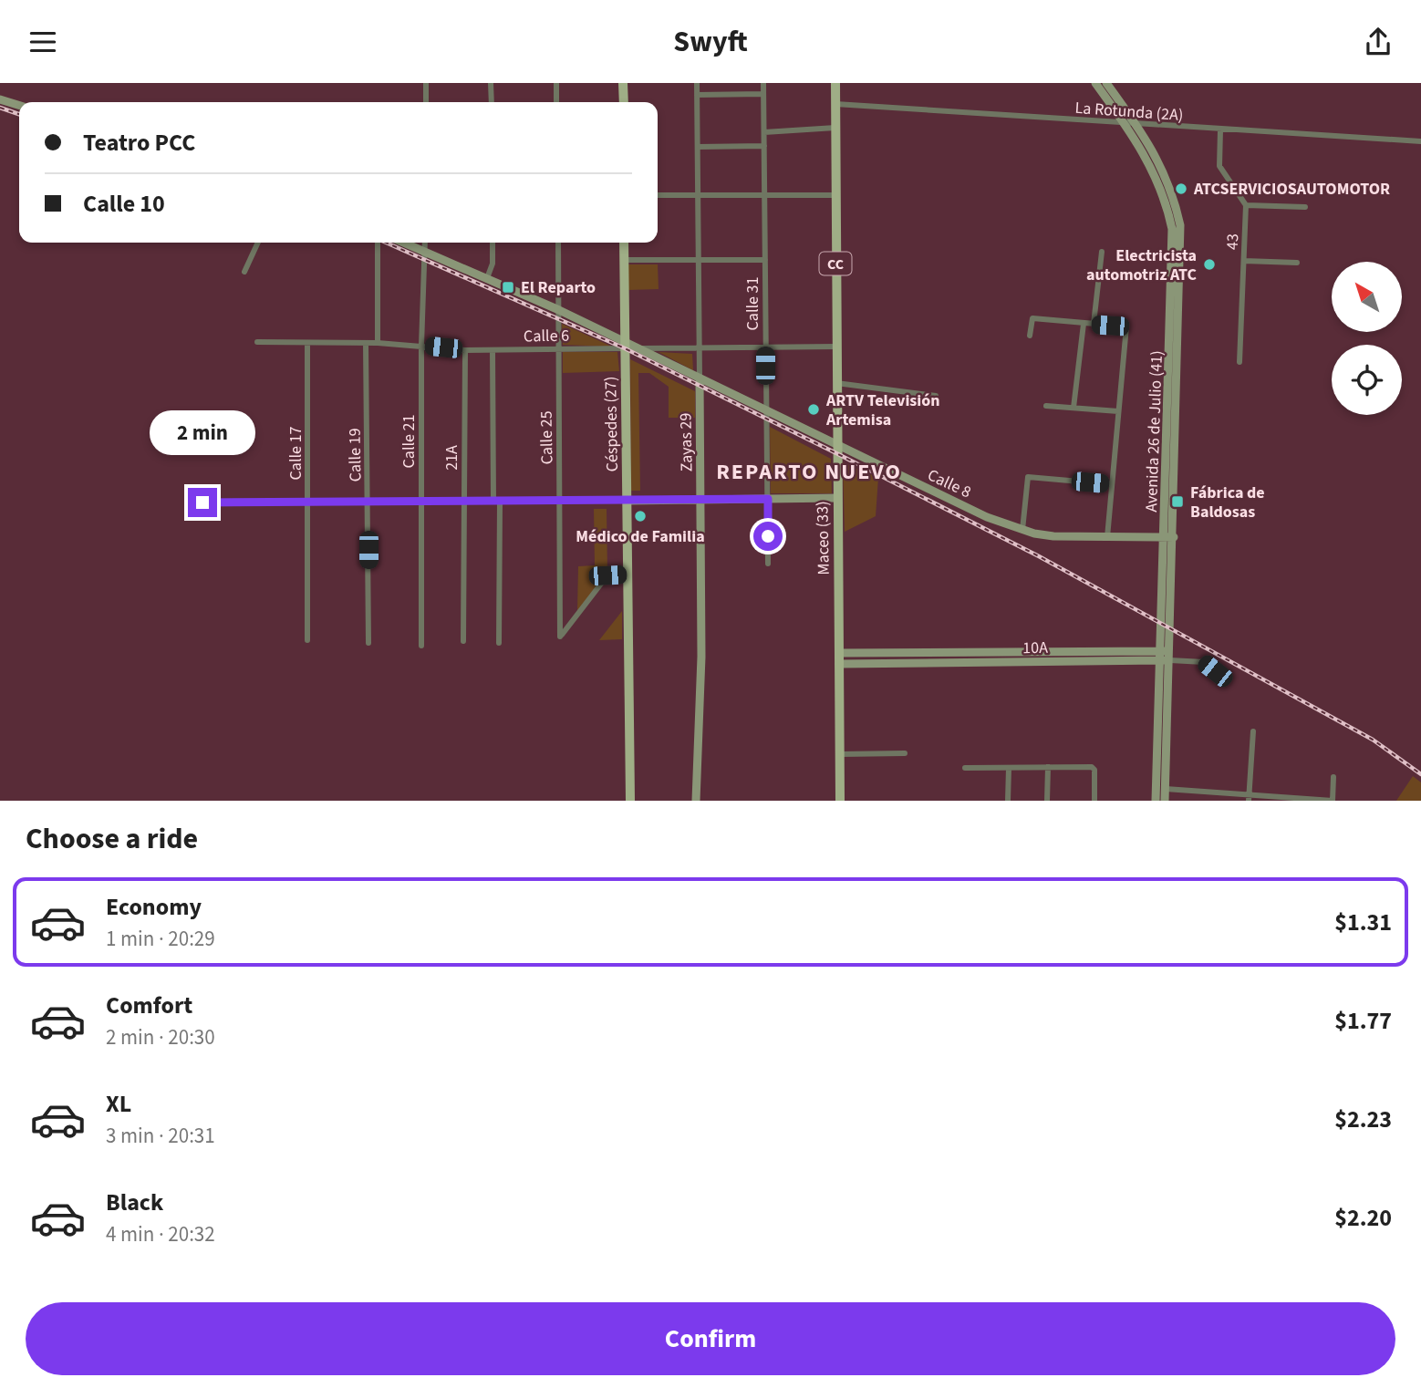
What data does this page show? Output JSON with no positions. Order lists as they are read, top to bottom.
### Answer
{
  "streets": {
    "main road": ["CC", "Céspedes (27)", "Maceo (33)"],
    "street": [
      "La Rotunda (2A)",
      "43",
      "Calle 31",
      "Calle 6",
      "Avenida 26 de Julio (41)",
      "Calle 25",
      "Calle 21",
      "Zayas 29",
      "Calle 17",
      "Calle 19",
      "21A",
      "Calle 8",
      "10A"
    ]
  },
  "crossings": [
    ["La Rotunda (2A)", "Avenida 26 de Julio (41)"],
    ["La Rotunda (2A)", "Maceo (33)"],
    ["Calle 31", "Calle 8"],
    ["Calle 6", "Céspedes (27)"],
    ["Calle 6", "Calle 25"],
    ["Calle 6", "Calle 21"],
    ["Calle 6", "Calle 17"],
    ["Calle 6", "Calle 19"],
    ["Calle 6", "21A"],
    ["Calle 6", "Calle 8"],
    ["Céspedes (27)", "Calle 25"],
    ["Céspedes (27)", "Calle 8"],
    ["Avenida 26 de Julio (41)", "Calle 8"],
    ["Avenida 26 de Julio (41)", "10A"],
    ["Calle 25", "Calle 8"],
    ["Calle 21", "Calle 8"],
    ["Zayas 29", "Calle 8"],
    ["Calle 8", "Maceo (33)"],
    ["Maceo (33)", "10A"]
  ],
  "districts": ["REPARTO NUEVO"],
  "places": {
    "other": [
      "ATCSERVICIOSAUTOMOTOR",
      "Electricista automotriz ATC",
      "ARTV Televisión Artemisa",
      "Médico de Familia"
    ],
    "transit": ["El Reparto", "Fábrica de Baldosas"]
  },
  "north": "top left",
  "page": {
    "header": "Swyft",
    "banner": ["Teatro PCC", "Calle 10"],
    "bubble": "2 min",
    "heading": "Choose a ride",
    "list": [
      {
        "name": "Economy",
        "note": "1 min · 20:29",
        "value": "$1.31"
      },
      {
        "name": "Comfort",
        "note": "2 min · 20:30",
        "value": "$1.77"
      },
      {
        "name": "XL",
        "note": "3 min · 20:31",
        "value": "$2.23"
      },
      {
        "name": "Black",
        "note": "4 min · 20:32",
        "value": "$2.20"
      }
    ],
    "buttons": "Confirm"
  }
}
